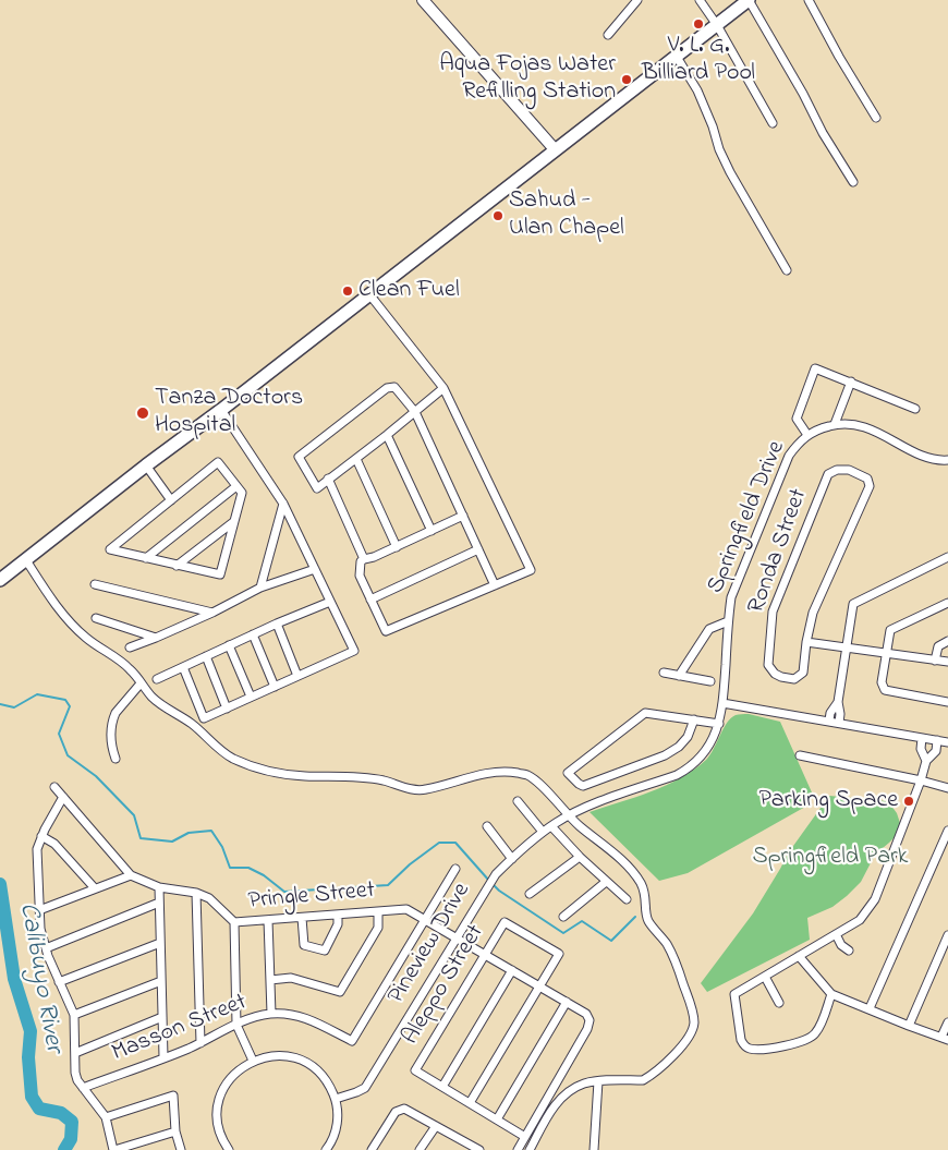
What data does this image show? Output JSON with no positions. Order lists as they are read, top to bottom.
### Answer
{
  "streets": {
    "street": [
      "Springfield Drive",
      "Ronda Street",
      "Pringle Street",
      "Pineview Drive",
      "Aleppo Street",
      "Masson Street"
    ]
  },
  "crossings": [
    ["Springfield Drive", "Pineview Drive"],
    ["Pringle Street", "Pineview Drive"],
    ["Pringle Street", "Aleppo Street"],
    ["Pringle Street", "Masson Street"]
  ],
  "water": ["Calibuyo River"],
  "parks": ["Springfield Park"],
  "places": [
    "V. L. G. Billiard Pool",
    "Aqua Fojas Water Refilling Station",
    "Sahud - Ulan Chapel",
    "Clean Fuel",
    "Tanza Doctors Hospital",
    "Parking Space"
  ]
}
